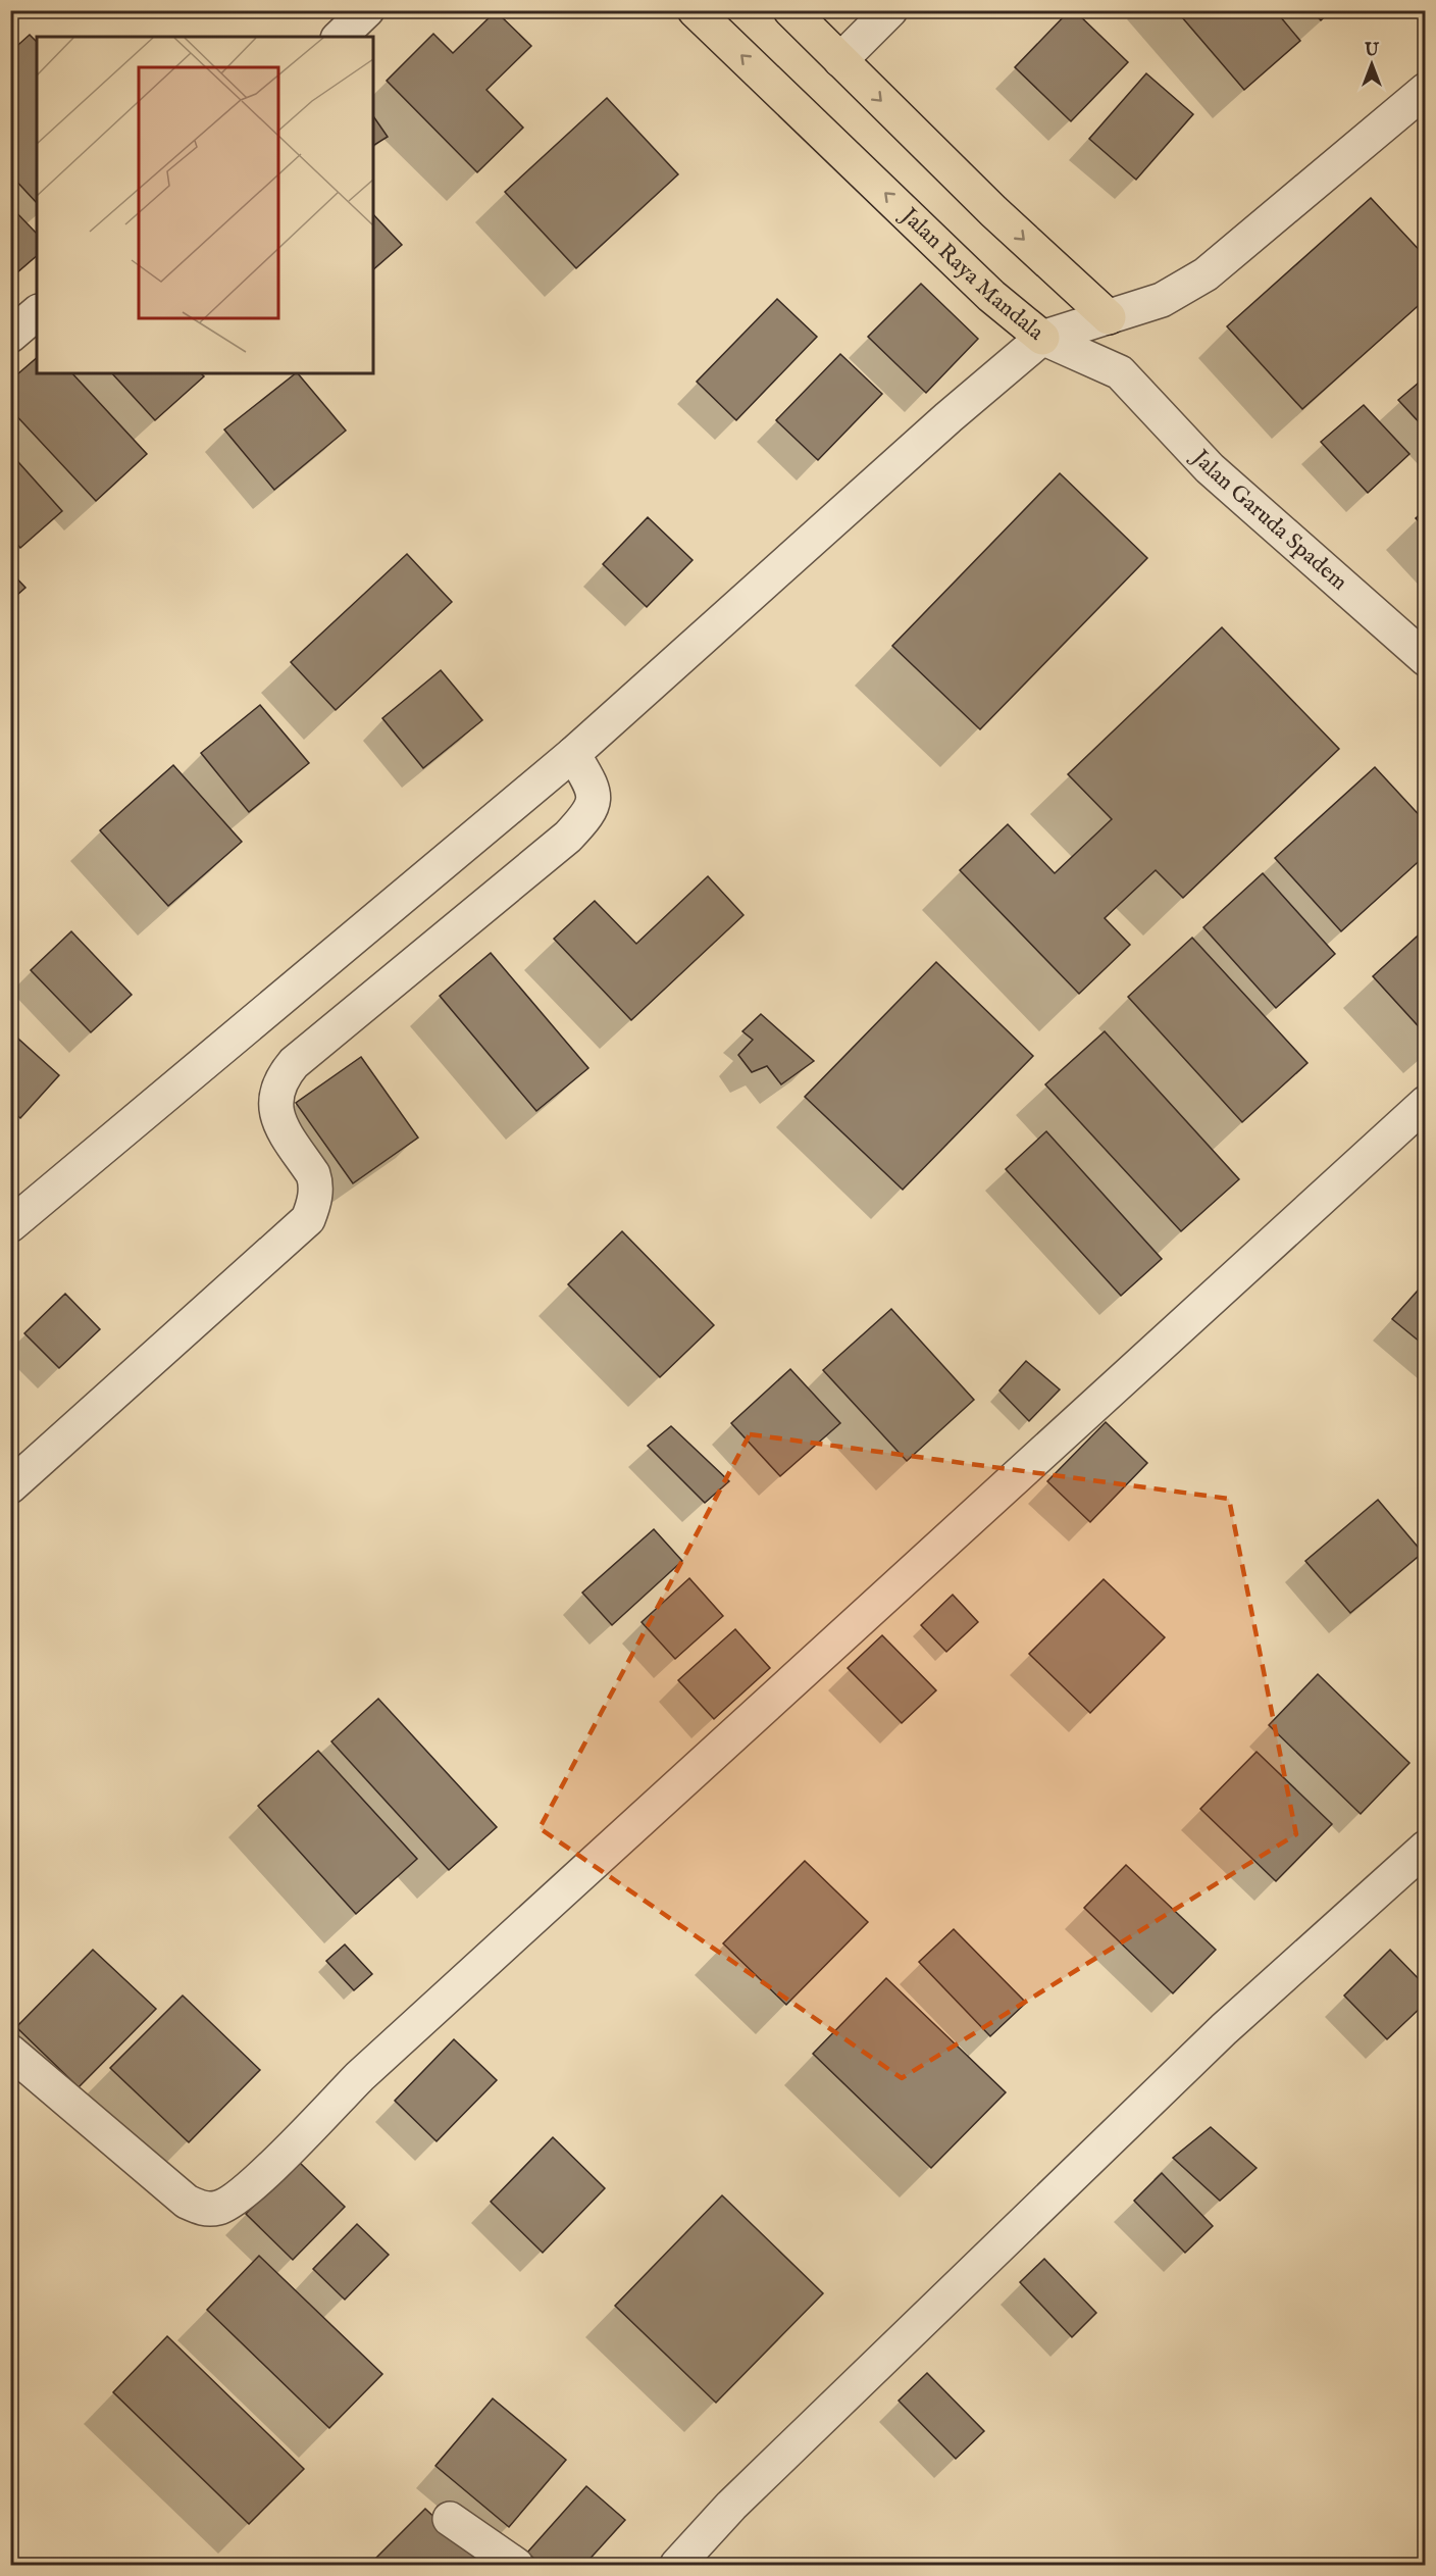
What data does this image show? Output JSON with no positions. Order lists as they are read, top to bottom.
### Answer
{
  "streets": {
    "highway": ["Jalan Raya Mandala"],
    "street": ["Jalan Garuda Spadem"]
  },
  "crossings": [
    ["Jalan Raya Mandala", "Jalan Garuda Spadem"]
  ],
  "north": "top"
}
